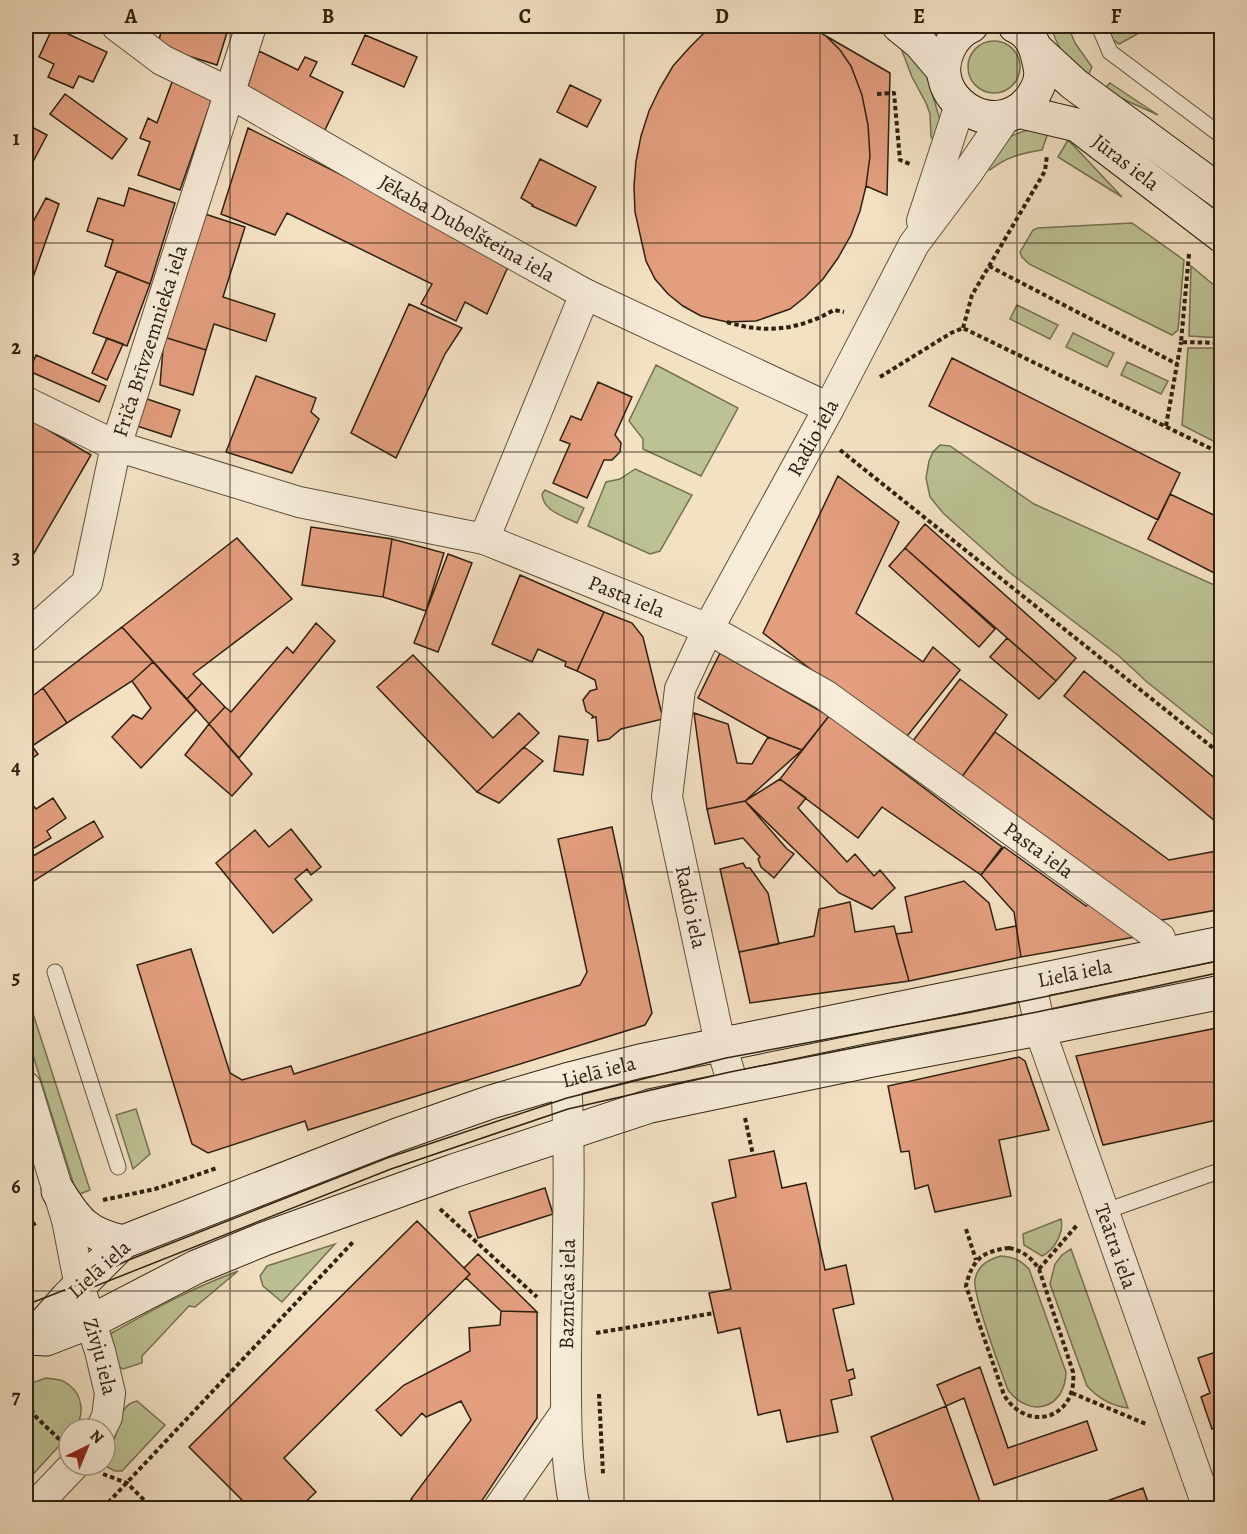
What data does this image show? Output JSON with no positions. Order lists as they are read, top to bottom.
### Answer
{
  "streets": {
    "street": [
      "Jūras iela",
      "Jēkaba Dubelšteina iela",
      "Friča Brīvzemnieka iela",
      "Radio iela",
      "Pasta iela",
      "Lielā iela",
      "Teātra iela",
      "Baznīcas iela",
      "Zivju iela"
    ]
  },
  "crossings": [
    ["Jēkaba Dubelšteina iela", "Friča Brīvzemnieka iela"],
    ["Jēkaba Dubelšteina iela", "Radio iela"],
    ["Friča Brīvzemnieka iela", "Pasta iela"],
    ["Radio iela", "Pasta iela"],
    ["Radio iela", "Lielā iela"],
    ["Lielā iela", "Teātra iela"],
    ["Lielā iela", "Baznīcas iela"],
    ["Lielā iela", "Zivju iela"]
  ],
  "north": "top right",
  "grid": {
    "columns": [
      "A",
      "B",
      "C",
      "D",
      "E",
      "F"
    ],
    "rows": [
      "1",
      "2",
      "3",
      "4",
      "5",
      "6",
      "7"
    ]
  }
}
